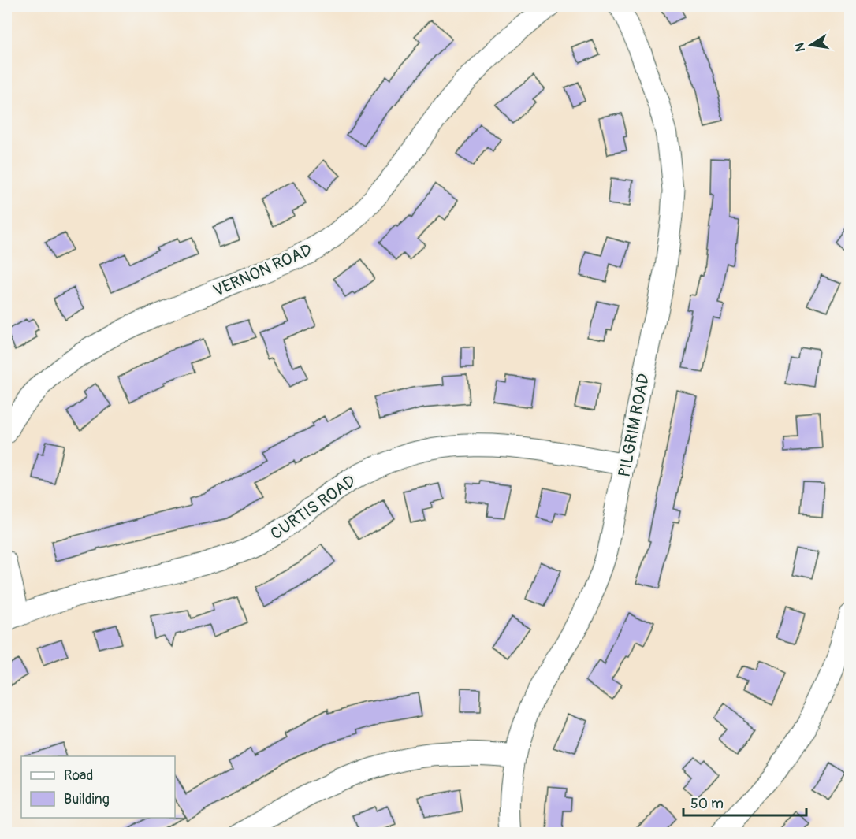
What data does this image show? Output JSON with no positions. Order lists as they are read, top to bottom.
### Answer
{
  "streets": {
    "street": ["VERNON ROAD", "PILGRIM ROAD", "CURTIS ROAD"]
  },
  "crossings": [
    ["PILGRIM ROAD", "CURTIS ROAD"]
  ],
  "legend": ["Road", "Building"],
  "scale_bar": "50 m",
  "north": "left"
}
